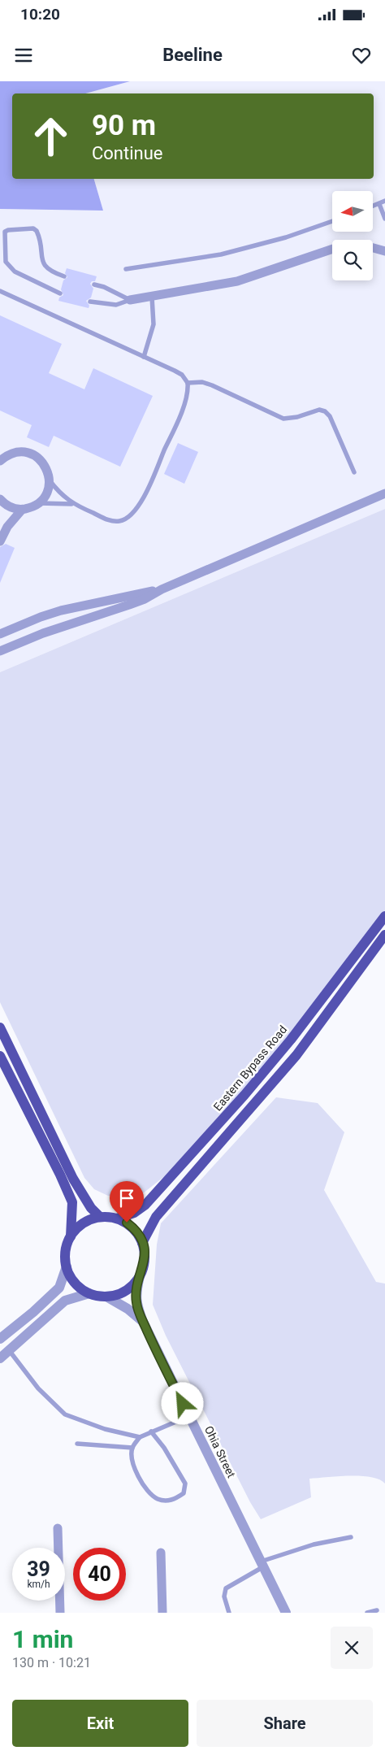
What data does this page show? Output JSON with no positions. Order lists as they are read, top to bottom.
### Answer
{
  "streets": {
    "main road": ["Eastern Bypass Road"],
    "street": ["Ohia Street"]
  },
  "crossings": [
    ["Eastern Bypass Road", "Ohia Street"]
  ],
  "north": "left",
  "page": {
    "status": "10:20",
    "header": "Beeline",
    "turn": ["90 m", "Continue"],
    "speed": "39 km/h",
    "limit": "40",
    "heading": ["1 min", "130 m · 10:21"],
    "buttons": ["Exit", "Share"]
  }
}
